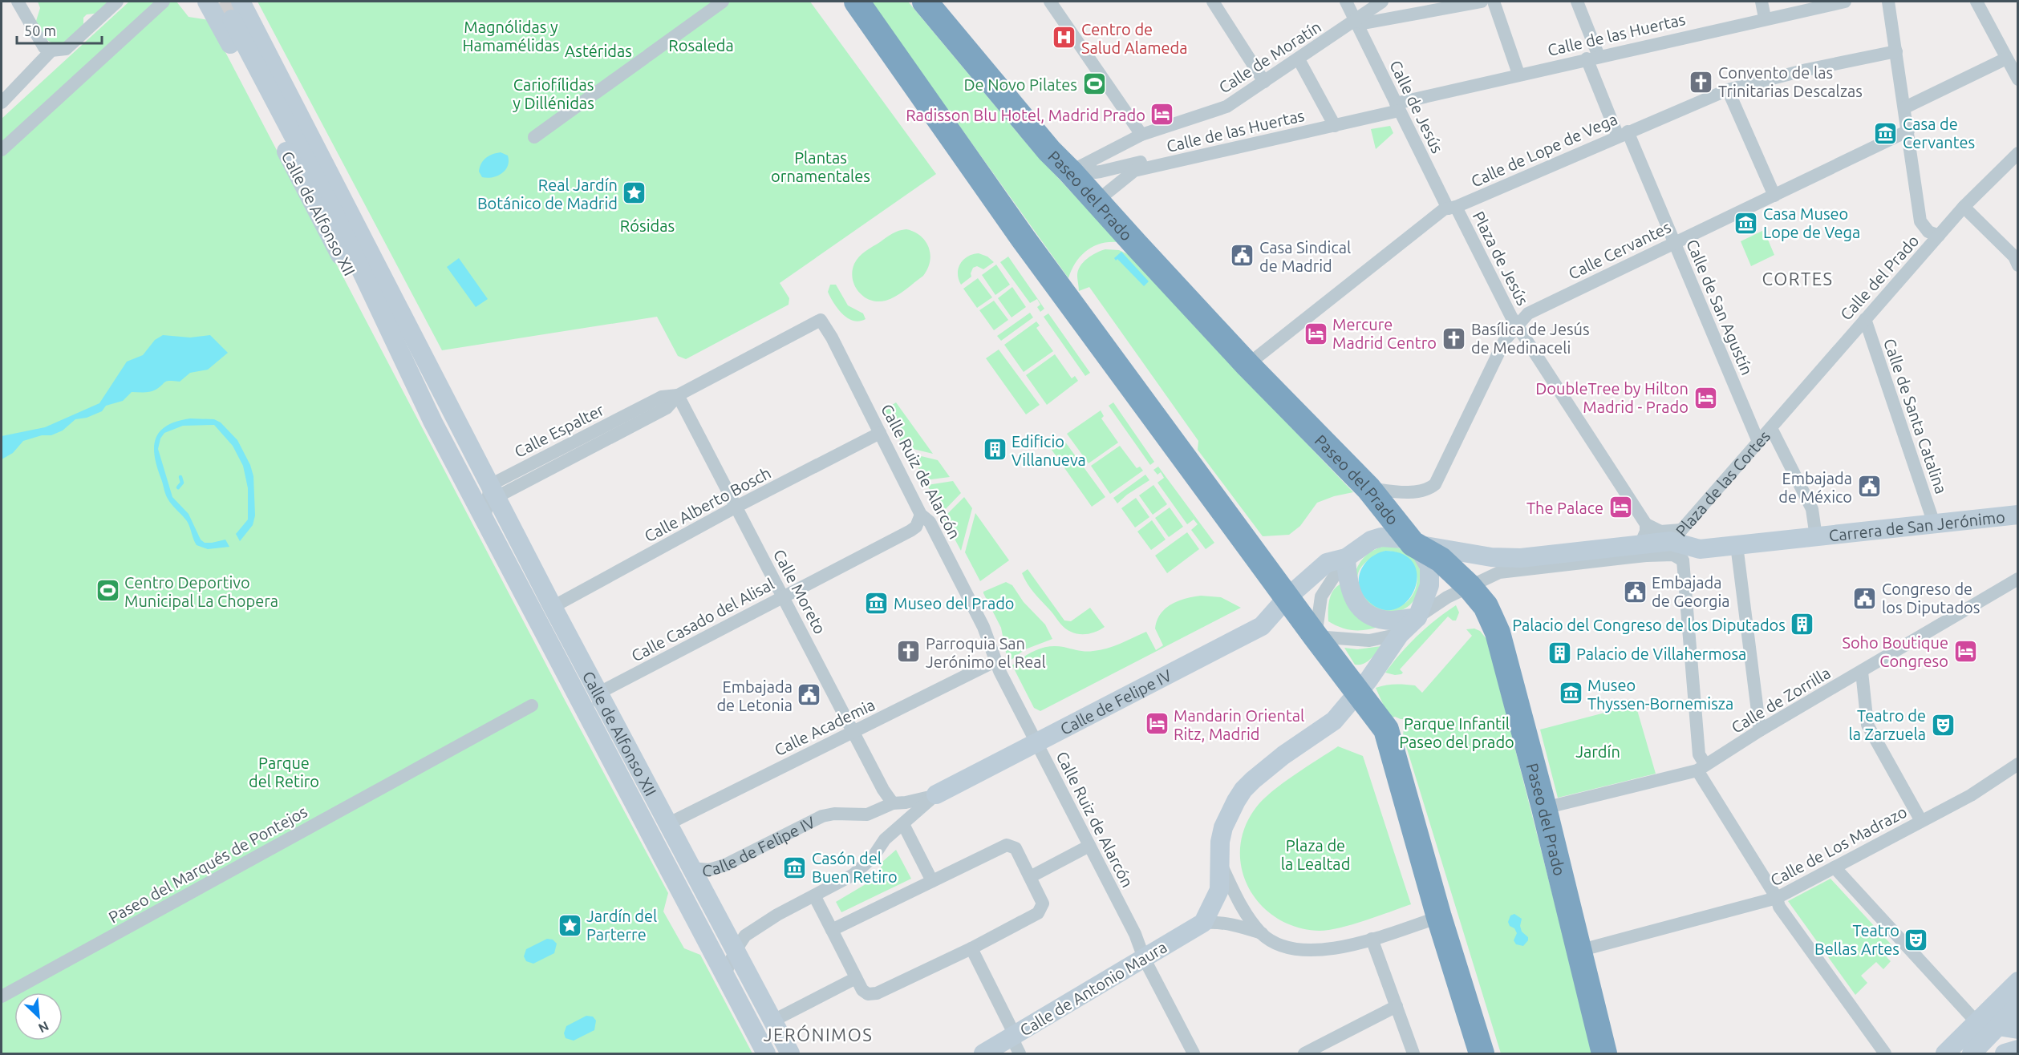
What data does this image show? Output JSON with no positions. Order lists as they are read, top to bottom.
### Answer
{
  "streets": {
    "highway": ["Paseo del Prado"],
    "street": [
      "Calle de las Huertas",
      "Calle de Moratín",
      "Calle de Jesús",
      "Calle de Lope de Vega",
      "Calle de Alfonso XII",
      "Calle Cervantes",
      "Plaza de Jesús",
      "Calle del Prado",
      "Calle de San Agustín",
      "Calle de Santa Catalina",
      "Calle Espalter",
      "Calle Ruiz de Alarcón",
      "Plaza de las Cortes",
      "Calle Alberto Bosch",
      "Carrera de San Jerónimo",
      "Calle Moreto",
      "Calle Casado del Alisal",
      "Calle de Zorrilla",
      "Calle de Felipe IV",
      "Calle Academia",
      "Calle de Los Madrazo",
      "Paseo del Marqués de Pontejos",
      "Calle de Antonio Maura"
    ]
  },
  "crossings": [
    ["Calle de las Huertas", "Calle de Jesús"],
    ["Calle de las Huertas", "Paseo del Prado"],
    ["Calle de las Huertas", "Calle de San Agustín"],
    ["Calle de Moratín", "Calle de Jesús"],
    ["Calle de Moratín", "Paseo del Prado"],
    ["Calle de Jesús", "Calle de Lope de Vega"],
    ["Calle de Jesús", "Plaza de Jesús"],
    ["Calle de Lope de Vega", "Paseo del Prado"],
    ["Calle de Lope de Vega", "Plaza de Jesús"],
    ["Calle de Lope de Vega", "Calle de San Agustín"],
    ["Paseo del Prado", "Calle Cervantes"],
    ["Paseo del Prado", "Plaza de las Cortes"],
    ["Paseo del Prado", "Calle de Zorrilla"],
    ["Paseo del Prado", "Calle de Felipe IV"],
    ["Paseo del Prado", "Calle de Los Madrazo"],
    ["Calle de Alfonso XII", "Calle Espalter"],
    ["Calle de Alfonso XII", "Calle Alberto Bosch"],
    ["Calle de Alfonso XII", "Calle Casado del Alisal"],
    ["Calle de Alfonso XII", "Calle de Felipe IV"],
    ["Calle de Alfonso XII", "Calle Academia"],
    ["Calle Cervantes", "Plaza de Jesús"],
    ["Calle Cervantes", "Calle de San Agustín"],
    ["Calle del Prado", "Calle de Santa Catalina"],
    ["Calle del Prado", "Plaza de las Cortes"],
    ["Calle de San Agustín", "Plaza de las Cortes"],
    ["Calle de Santa Catalina", "Carrera de San Jerónimo"],
    ["Calle Espalter", "Calle Ruiz de Alarcón"],
    ["Calle Espalter", "Calle Moreto"],
    ["Calle Ruiz de Alarcón", "Calle Alberto Bosch"],
    ["Calle Ruiz de Alarcón", "Calle Casado del Alisal"],
    ["Calle Ruiz de Alarcón", "Calle de Felipe IV"],
    ["Calle Ruiz de Alarcón", "Calle Academia"],
    ["Calle Ruiz de Alarcón", "Calle de Antonio Maura"],
    ["Plaza de las Cortes", "Carrera de San Jerónimo"],
    ["Plaza de las Cortes", "Calle de Felipe IV"],
    ["Calle Alberto Bosch", "Calle Moreto"],
    ["Calle Moreto", "Calle Casado del Alisal"],
    ["Calle Moreto", "Calle de Felipe IV"],
    ["Calle Moreto", "Calle Academia"]
  ],
  "districts": ["CORTES", "JERÓNIMOS"],
  "parks": [
    "Magnólidas y Hamamélidas",
    "Rosaleda",
    "Astéridas",
    "Cariofílidas y Dillénidas",
    "Plantas ornamentales",
    "Rósidas",
    "Parque Infantil Paseo del prado",
    "Jardín",
    "Parque del Retiro",
    "Plaza de la Lealtad"
  ],
  "places": {
    "hospital": ["Centro de Salud Alameda"],
    "church": ["Convento de las Trinitarias Descalzas", "Basílica de Jesús de Medinaceli", "Parroquia San Jerónimo el Real"],
    "sports": ["De Novo Pilates", "Centro Deportivo Municipal La Chopera"],
    "hotel": [
      "Radisson Blu Hotel, Madrid Prado",
      "Mercure Madrid Centro",
      "DoubleTree by Hilton Madrid - Prado",
      "The Palace",
      "Soho Boutique Congreso",
      "Mandarin Oriental Ritz, Madrid"
    ],
    "museum": [
      "Casa de Cervantes",
      "Casa Museo Lope de Vega",
      "Museo del Prado",
      "Museo Thyssen-Bornemisza",
      "Casón del Buen Retiro"
    ],
    "place": ["Real Jardín Botánico de Madrid", "Jardín del Parterre"],
    "public building": [
      "Casa Sindical de Madrid",
      "Embajada de México",
      "Embajada de Georgia",
      "Congreso de los Diputados",
      "Embajada de Letonia"
    ],
    "building": ["Edificio Villanueva", "Palacio del Congreso de los Diputados", "Palacio de Villahermosa"],
    "theatre": ["Teatro de la Zarzuela", "Teatro Bellas Artes"]
  },
  "scale_bar": "50 m",
  "north": "bottom right"
}
